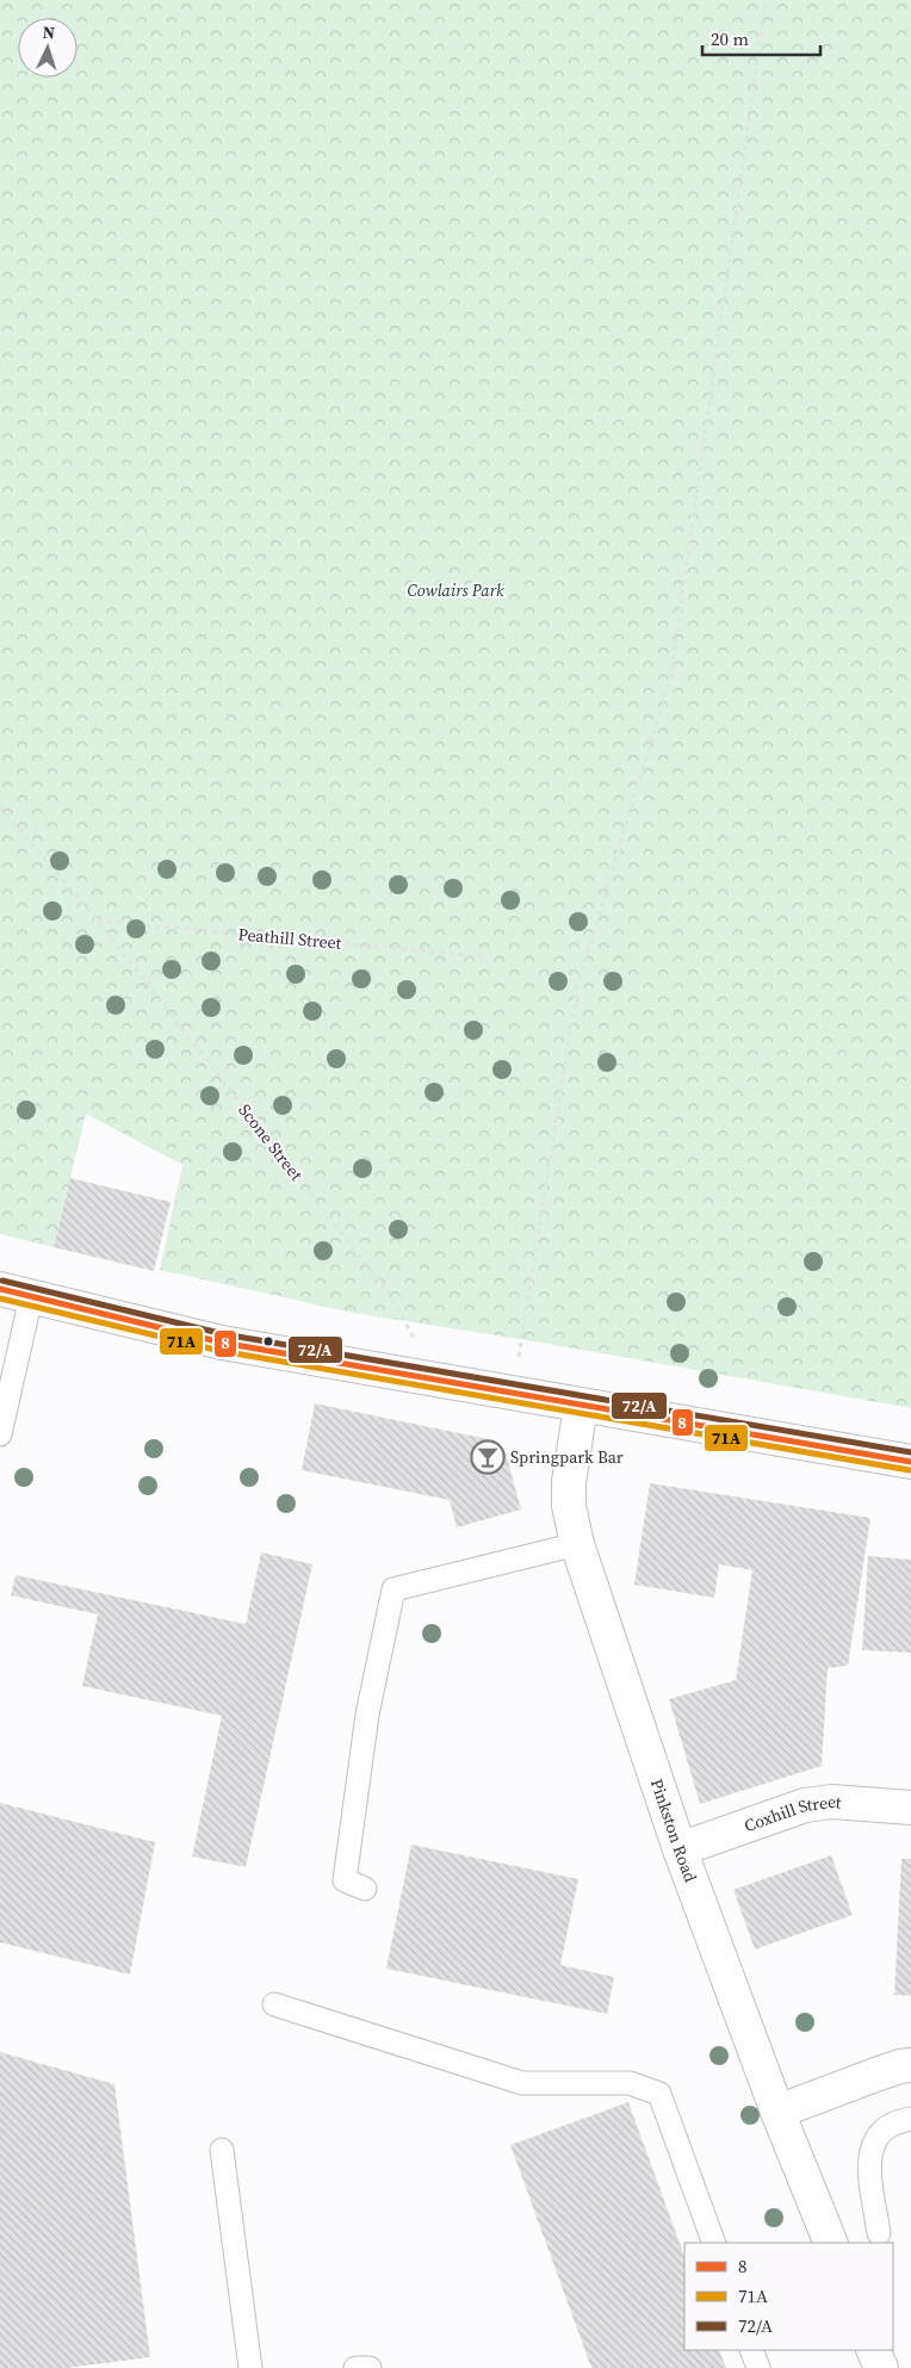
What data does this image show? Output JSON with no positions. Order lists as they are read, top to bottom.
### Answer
{
  "streets": {
    "street": ["Coxhill Street", "Pinkston Road"],
    "path": ["Peathill Street", "Scone Street"]
  },
  "crossings": [
    ["Peathill Street", "Scone Street"],
    ["Coxhill Street", "Pinkston Road"]
  ],
  "parks": ["Cowlairs Park"],
  "places": {
    "bar": ["Springpark Bar"]
  },
  "lines": ["transit line 72/A", "transit line 8", "transit line 71A"],
  "legend": ["8", "71A", "72/A"],
  "scale_bar": "20 m",
  "north": "top"
}
